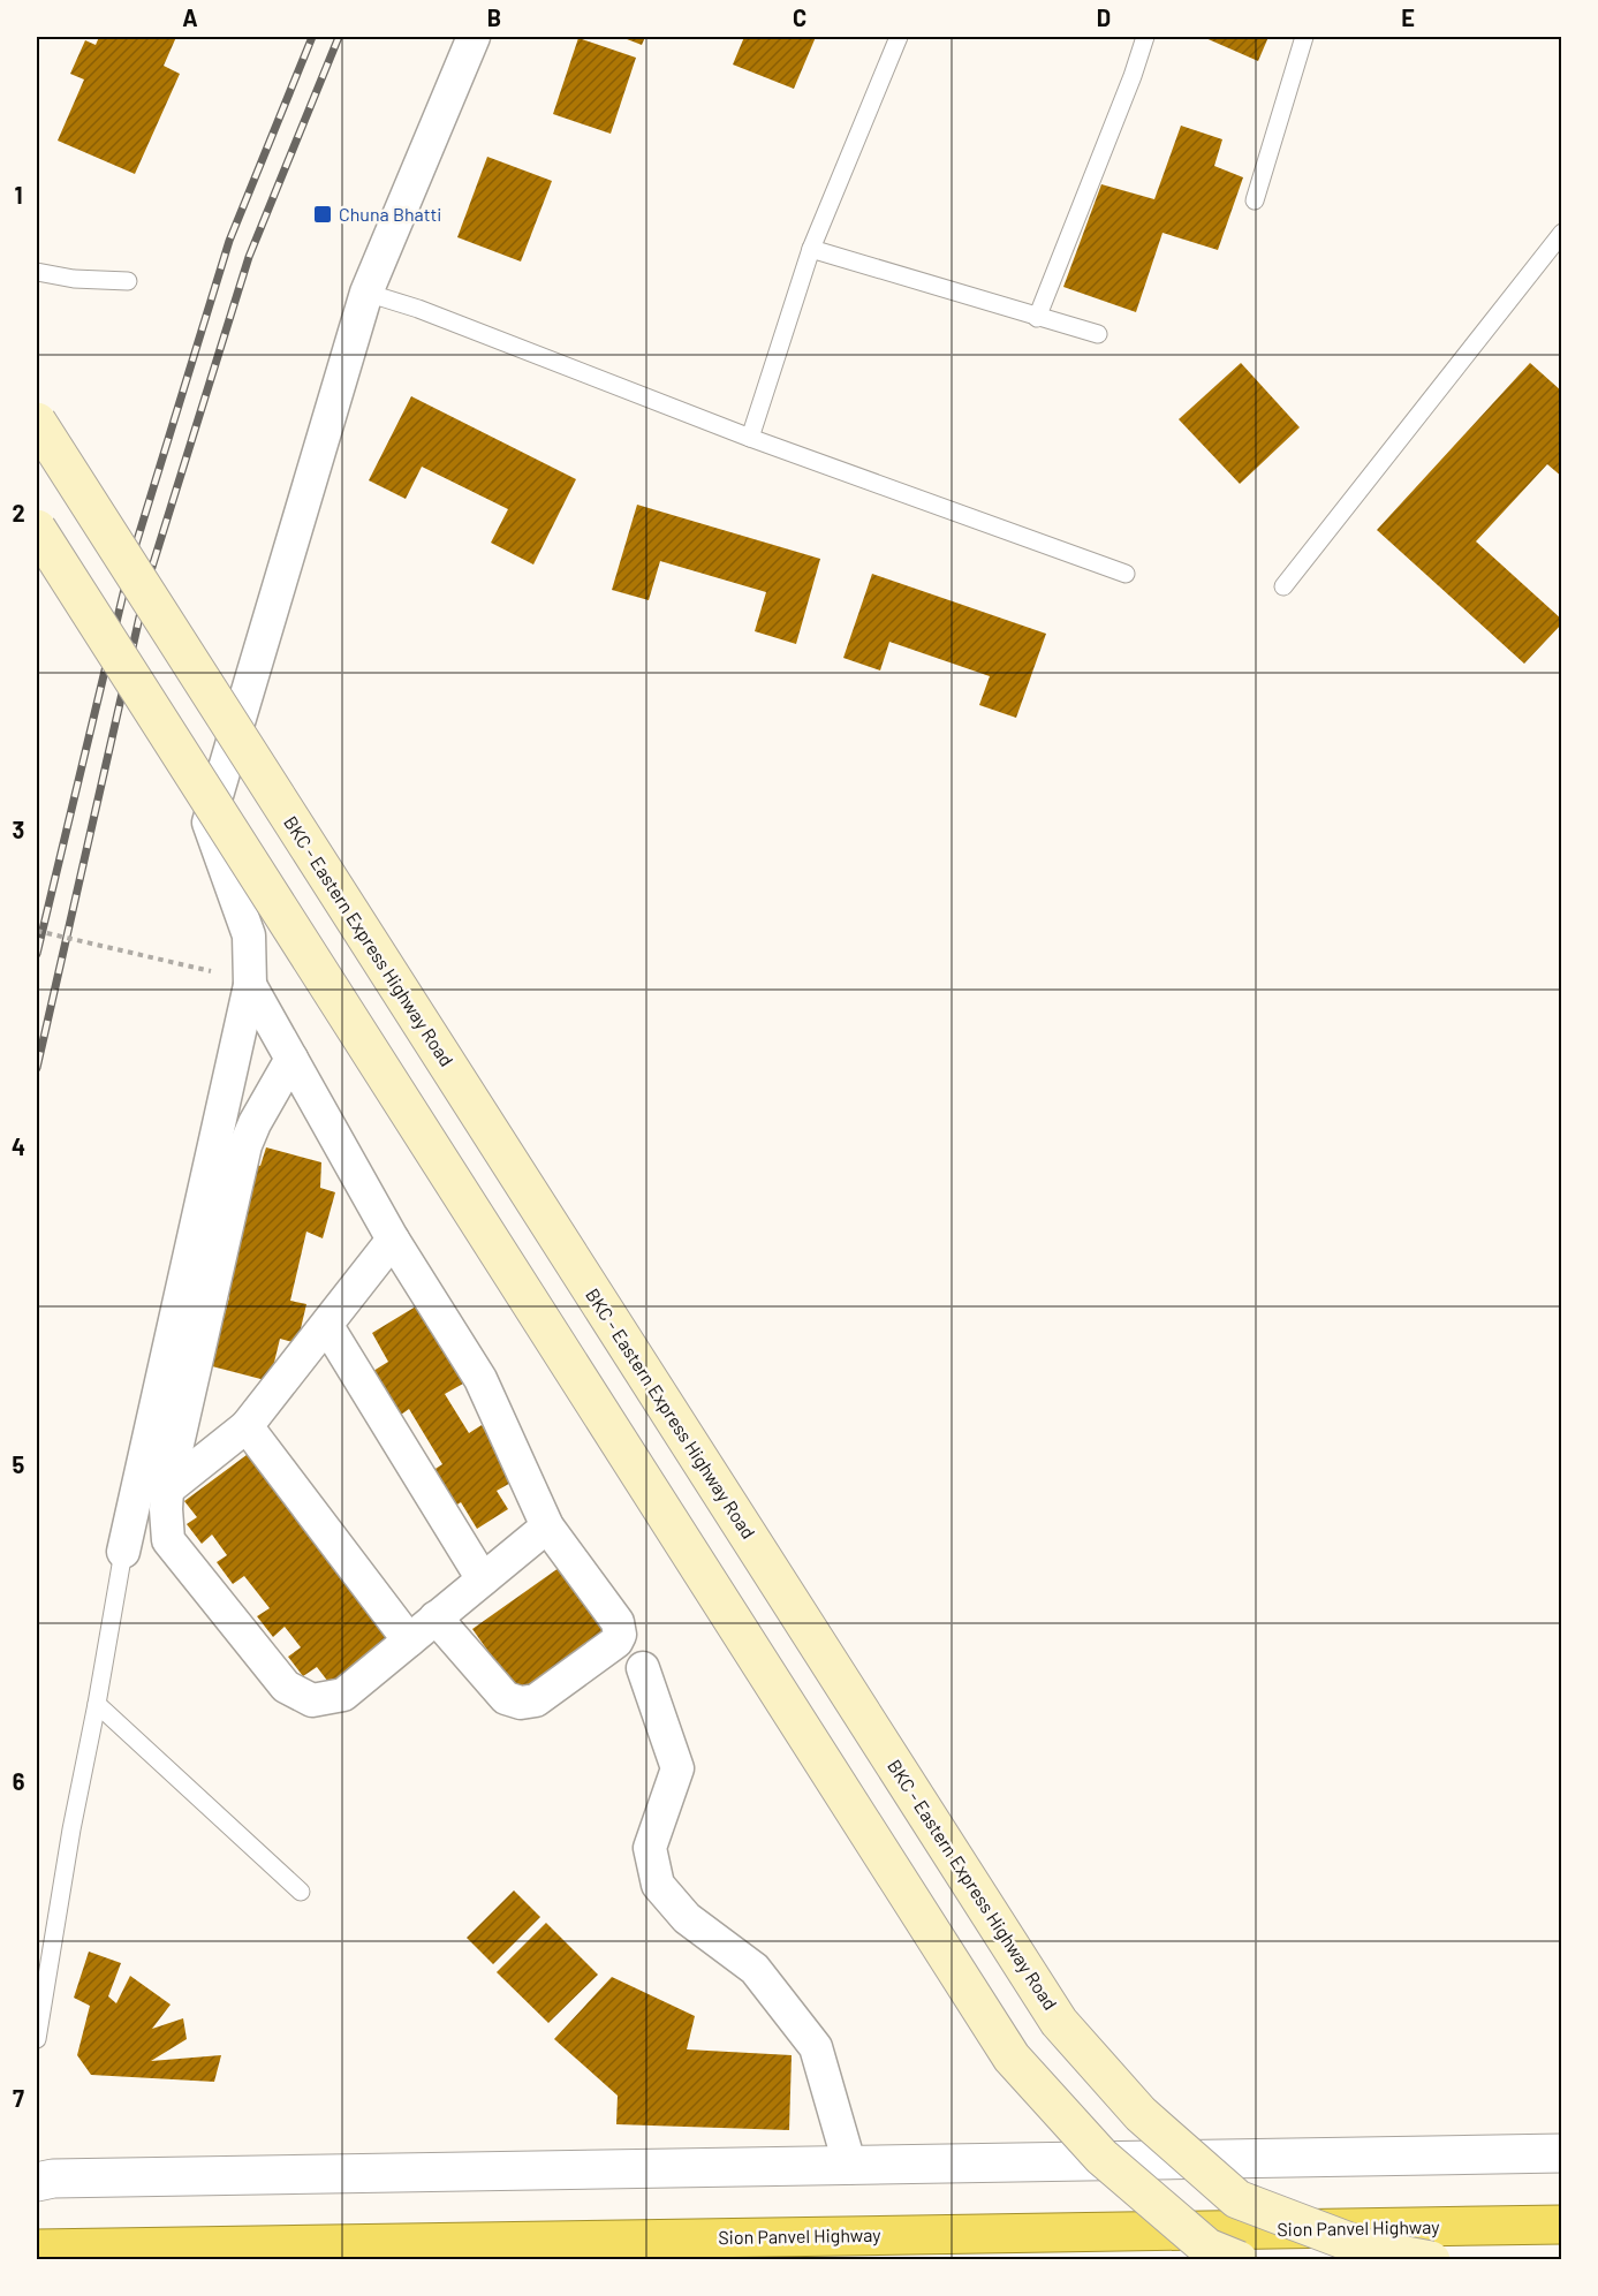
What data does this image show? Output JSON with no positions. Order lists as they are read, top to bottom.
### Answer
{
  "streets": {
    "highway": ["Sion Panvel Highway"],
    "main road": ["BKC - Eastern Express Highway Road"]
  },
  "places": {
    "transit": ["Chuna Bhatti"]
  },
  "grid": {
    "columns": [
      "A",
      "B",
      "C",
      "D",
      "E"
    ],
    "rows": [
      "1",
      "2",
      "3",
      "4",
      "5",
      "6",
      "7"
    ]
  }
}
